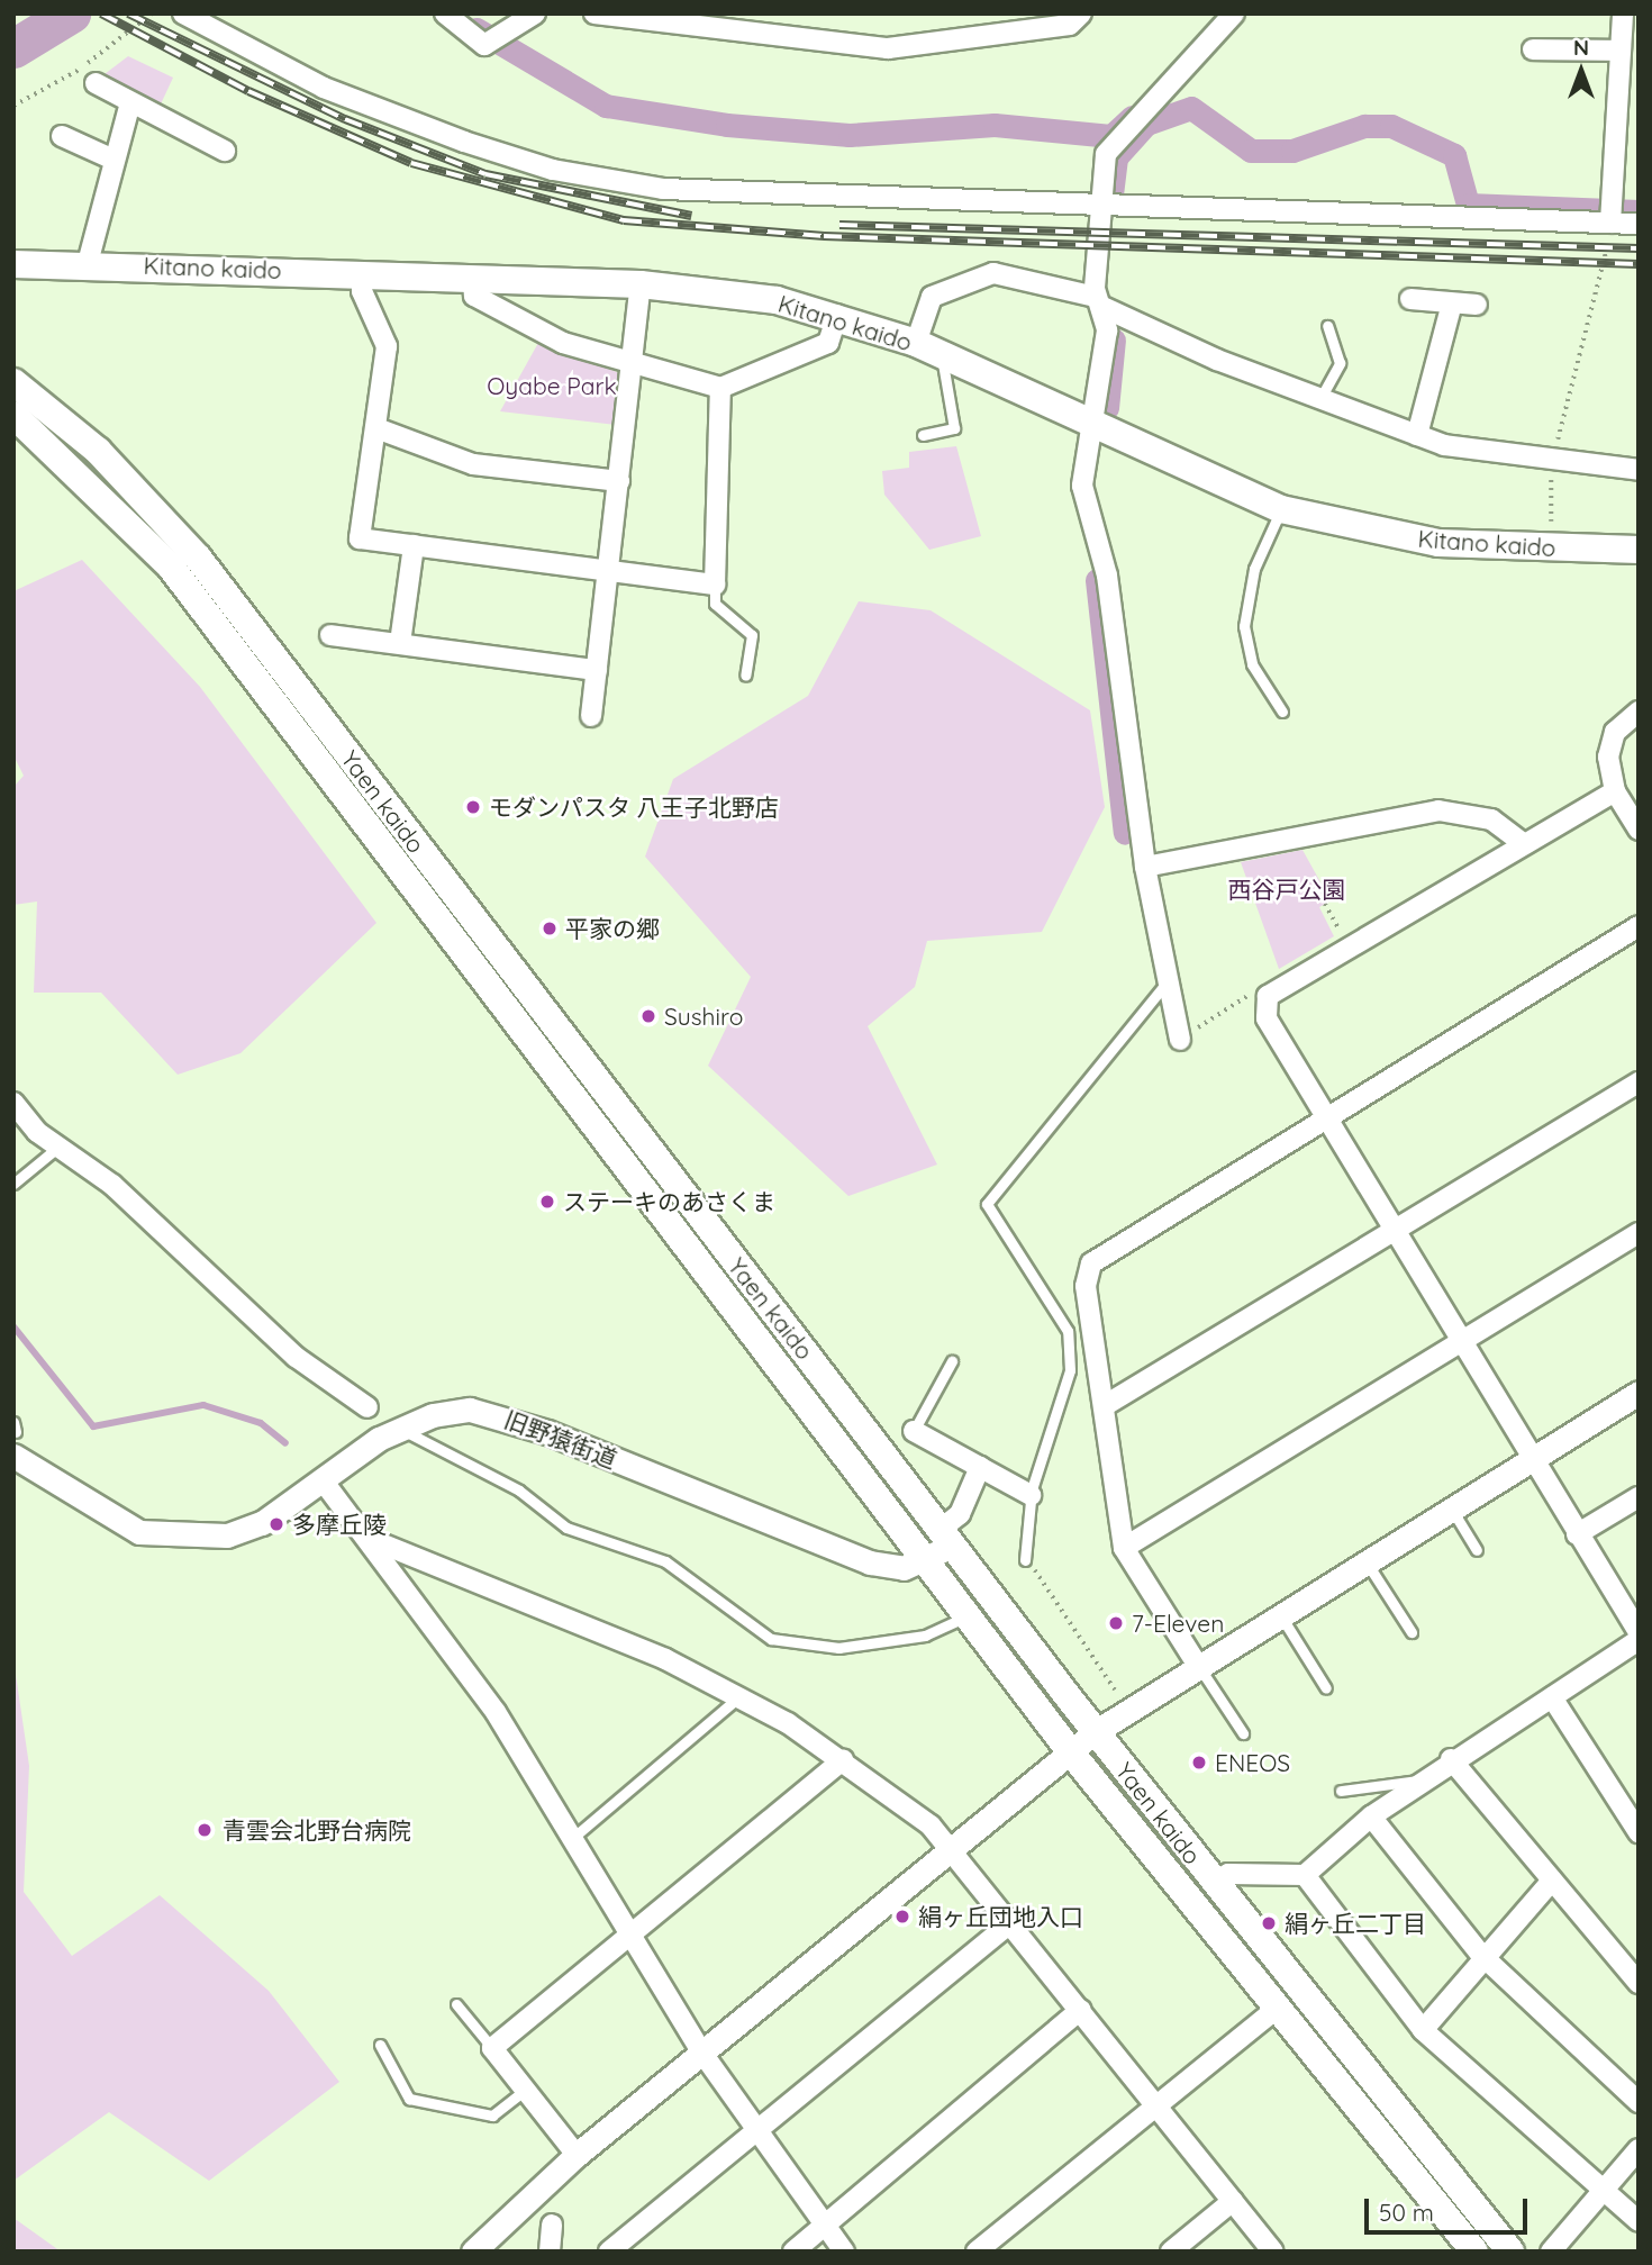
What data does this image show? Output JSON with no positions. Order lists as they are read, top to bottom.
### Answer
{
  "streets": {
    "main road": ["Kitano kaido", "Yaen kaido"],
    "street": ["旧野猿街道"]
  },
  "crossings": [
    ["Yaen kaido", "旧野猿街道"]
  ],
  "parks": ["Oyabe Park", "西谷戸公園"],
  "places": [
    "モダンパスタ 八王子北野店",
    "平家の郷",
    "Sushiro",
    "ステーキのあさくま",
    "多摩丘陵",
    "7-Eleven",
    "ENEOS",
    "青雲会北野台病院",
    "絹ヶ丘団地入口",
    "絹ヶ丘二丁目"
  ],
  "scale_bar": "50 m",
  "north": "top"
}
